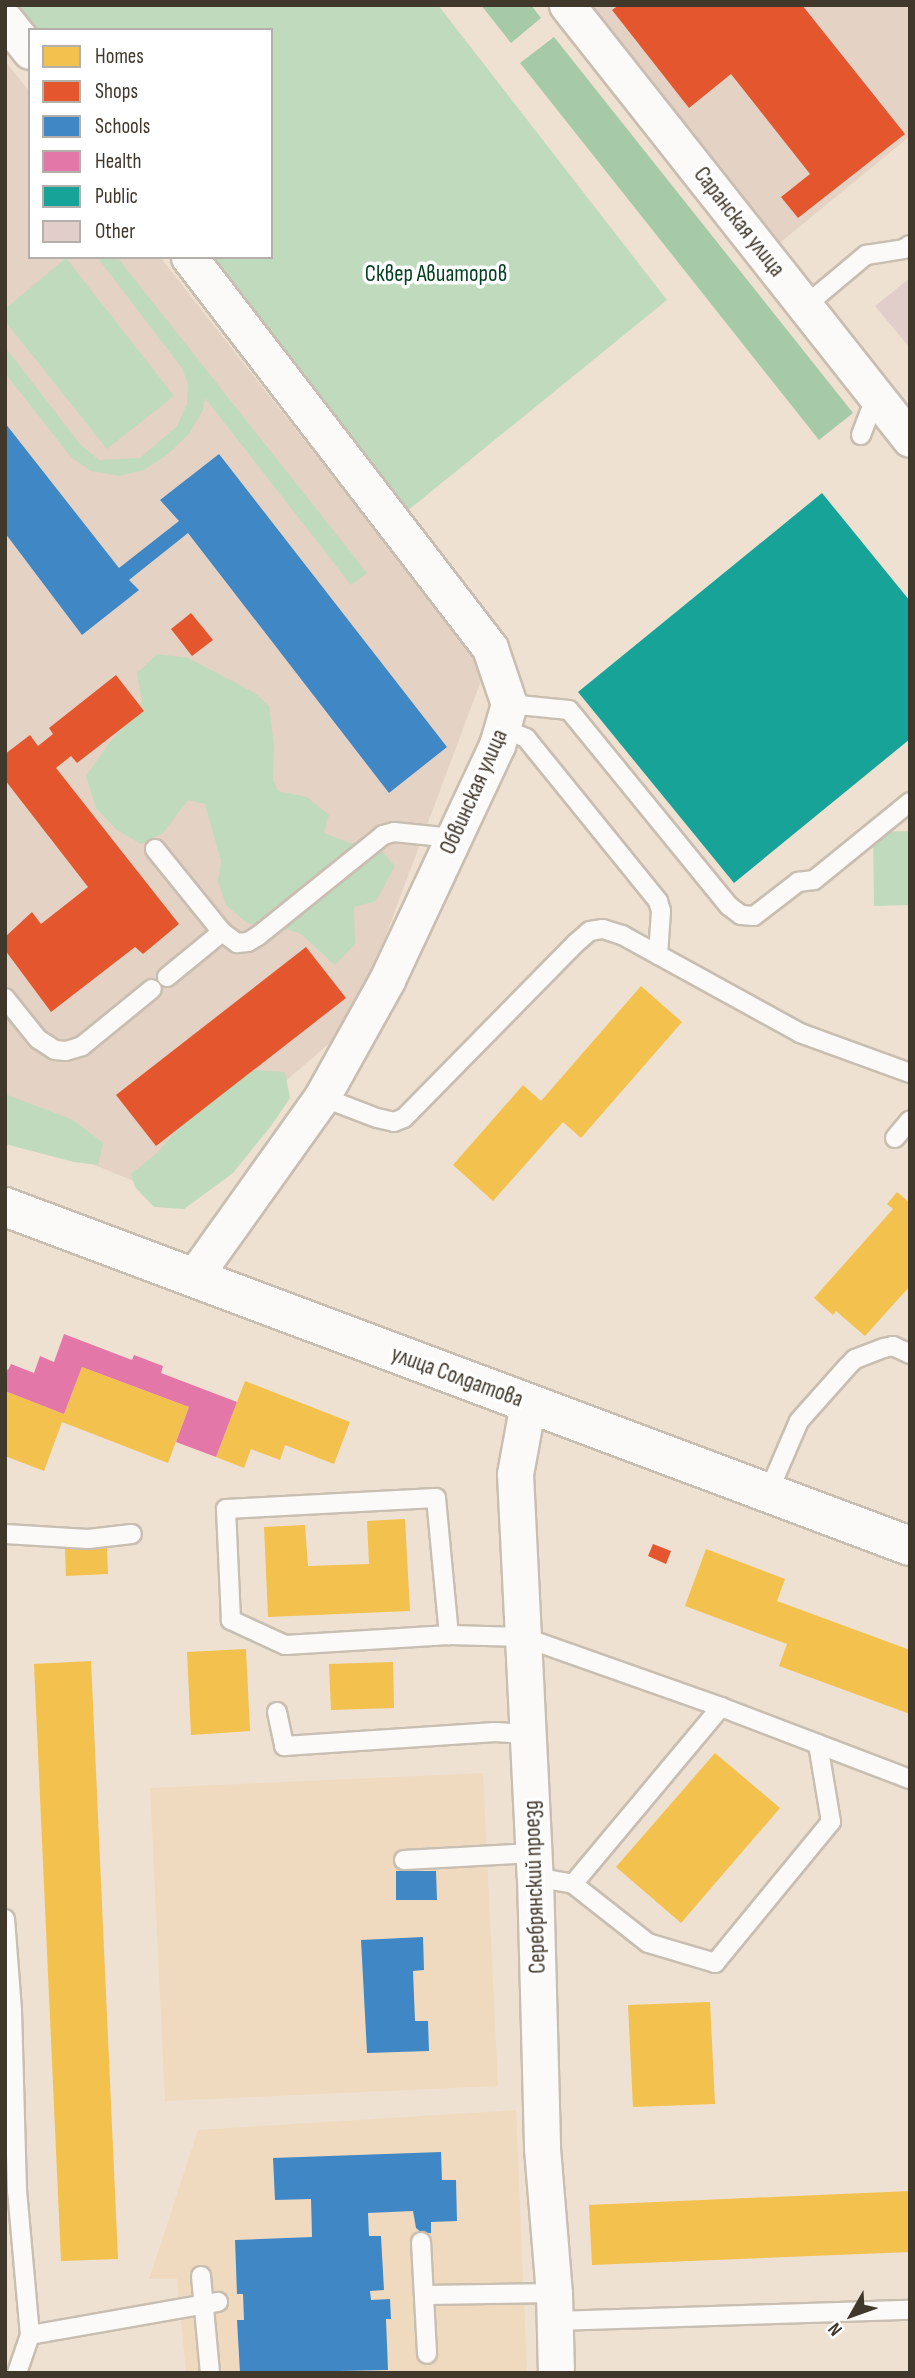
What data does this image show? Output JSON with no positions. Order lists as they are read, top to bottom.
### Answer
{
  "streets": {
    "main road": ["улица Солдатова"],
    "street": ["Саранская улица", "Обвинская улица", "Серебрянский проезд"]
  },
  "crossings": [
    ["Обвинская улица", "улица Солдатова"],
    ["улица Солдатова", "Серебрянский проезд"]
  ],
  "parks": ["Сквер Авиаторов"],
  "legend": [
    "Homes",
    "Shops",
    "Schools",
    "Health",
    "Public",
    "Other"
  ],
  "north": "bottom left"
}
